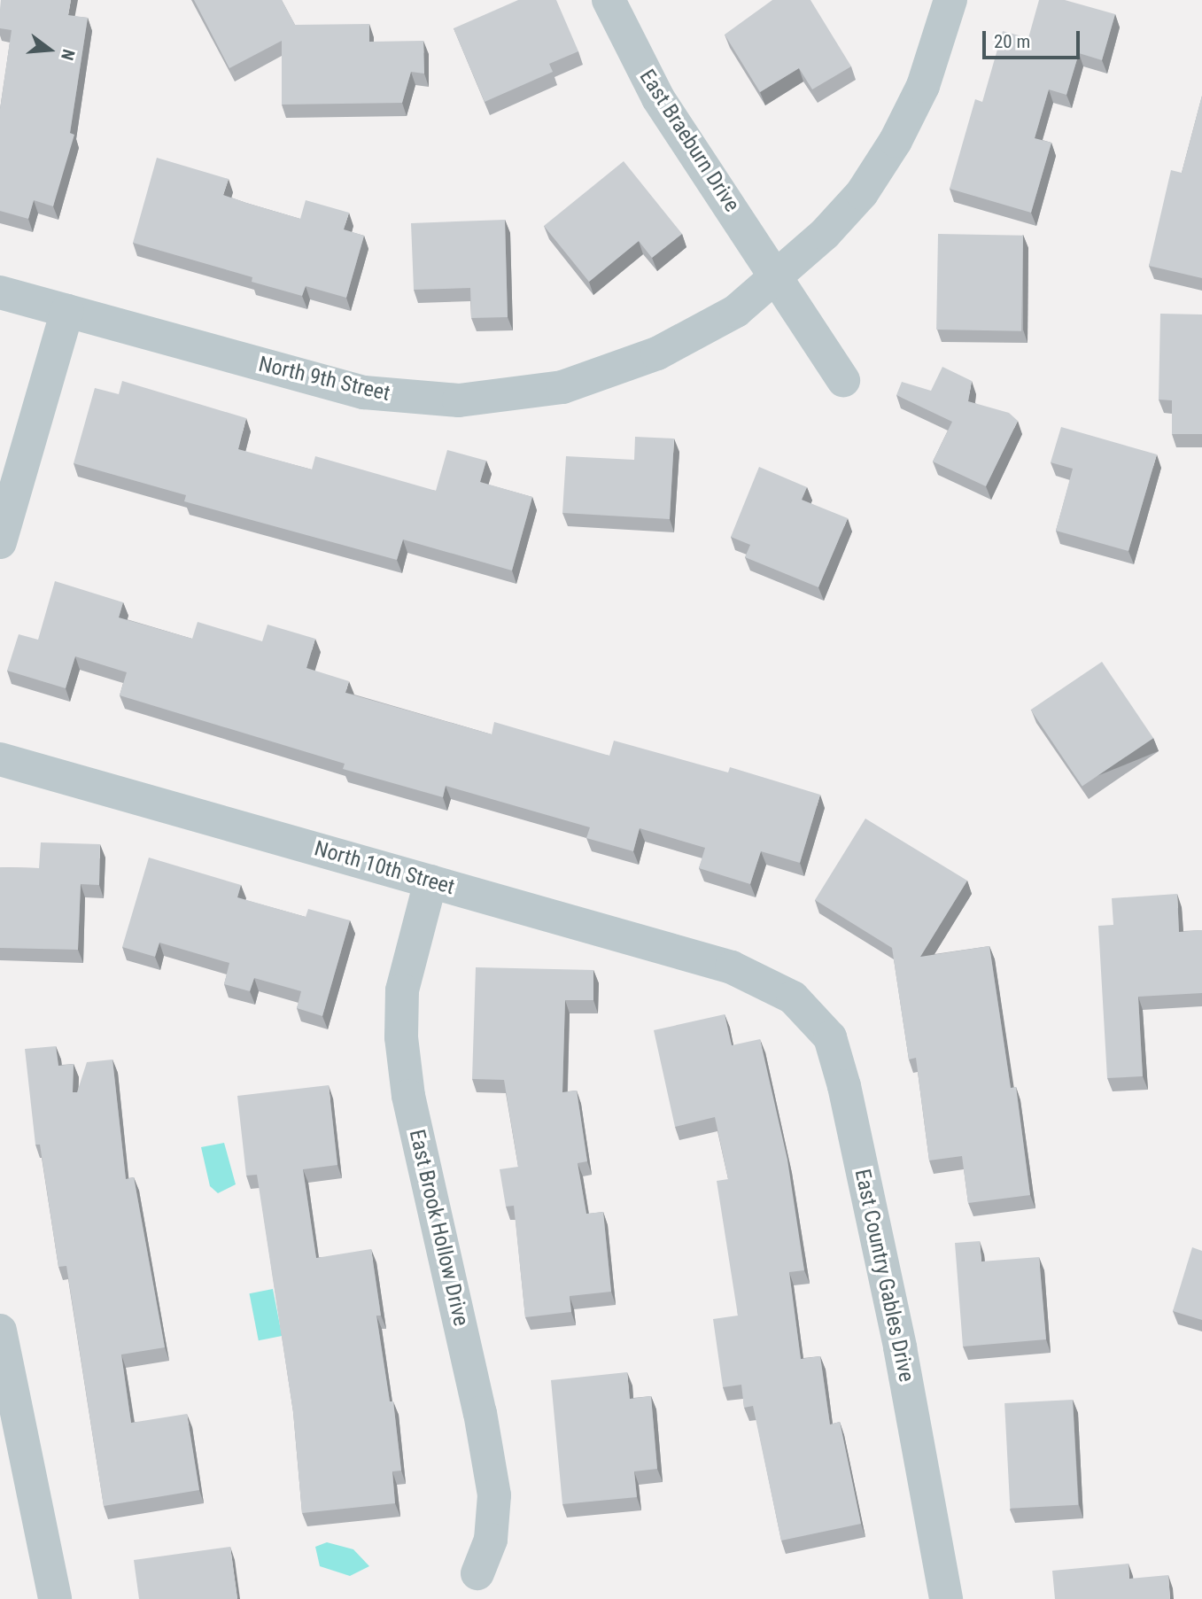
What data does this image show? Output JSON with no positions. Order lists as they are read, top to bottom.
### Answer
{
  "streets": {
    "street": [
      "East Braeburn Drive",
      "North 9th Street",
      "North 10th Street",
      "East Brook Hollow Drive",
      "East Country Gables Drive"
    ]
  },
  "crossings": [
    ["East Braeburn Drive", "North 9th Street"],
    ["North 10th Street", "East Brook Hollow Drive"],
    ["North 10th Street", "East Country Gables Drive"]
  ],
  "scale_bar": "20 m",
  "north": "right"
}
